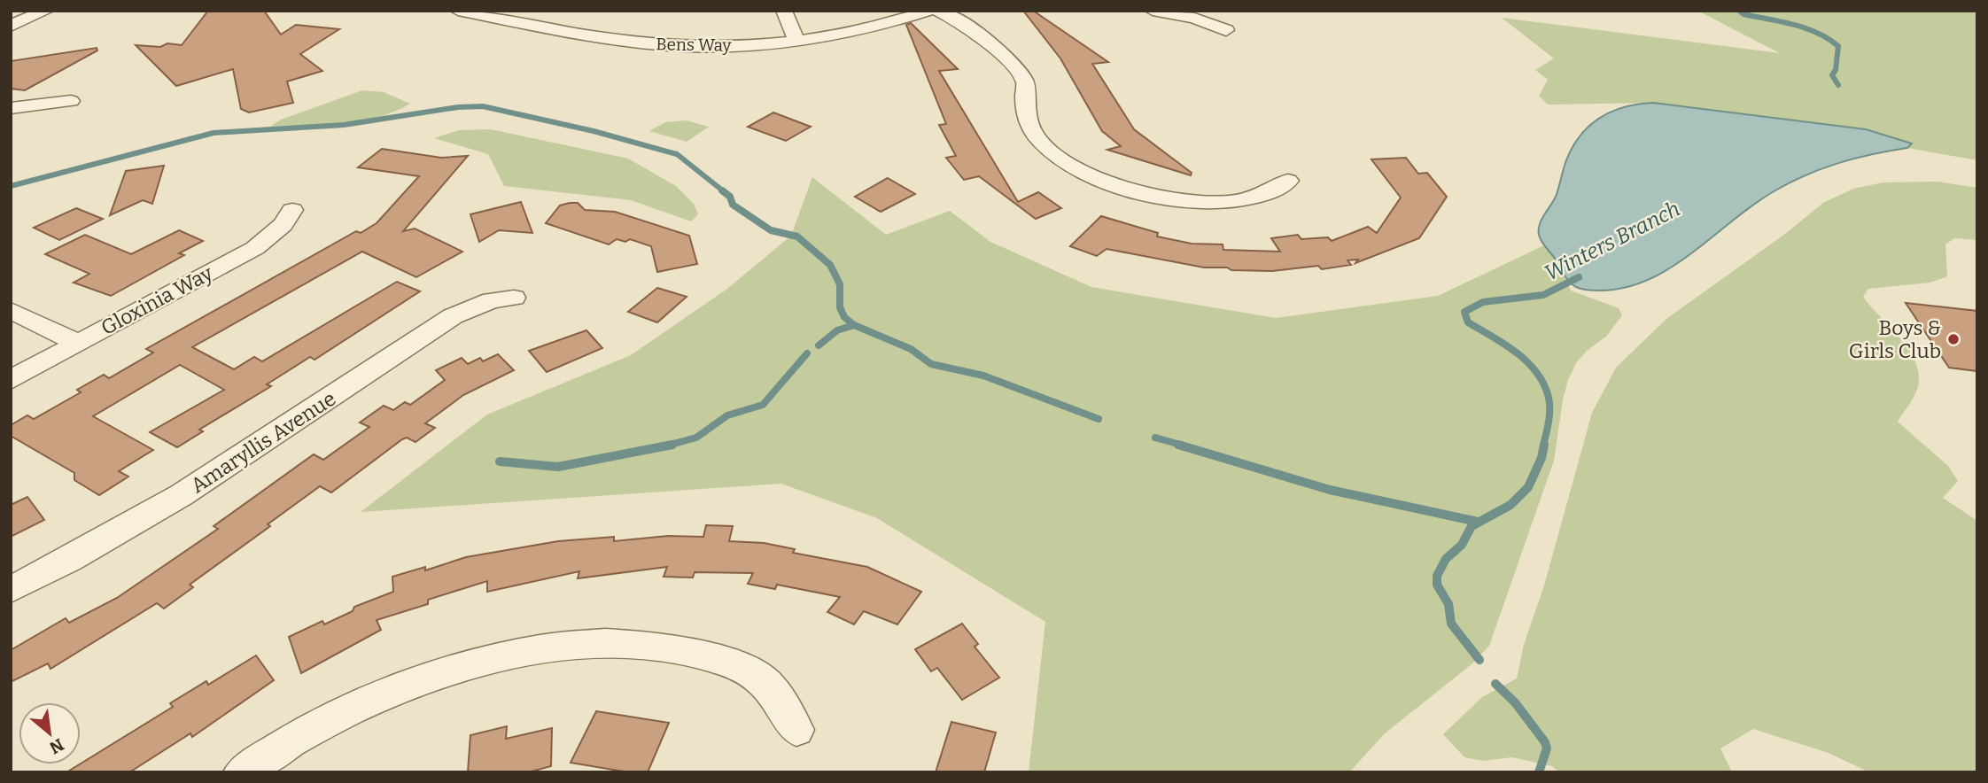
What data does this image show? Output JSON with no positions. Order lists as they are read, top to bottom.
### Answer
{
  "streets": {
    "street": ["Bens Way", "Gloxinia Way", "Amaryllis Avenue"]
  },
  "water": ["Winters Branch"],
  "places": ["Boys & Girls Club"],
  "north": "bottom right"
}
